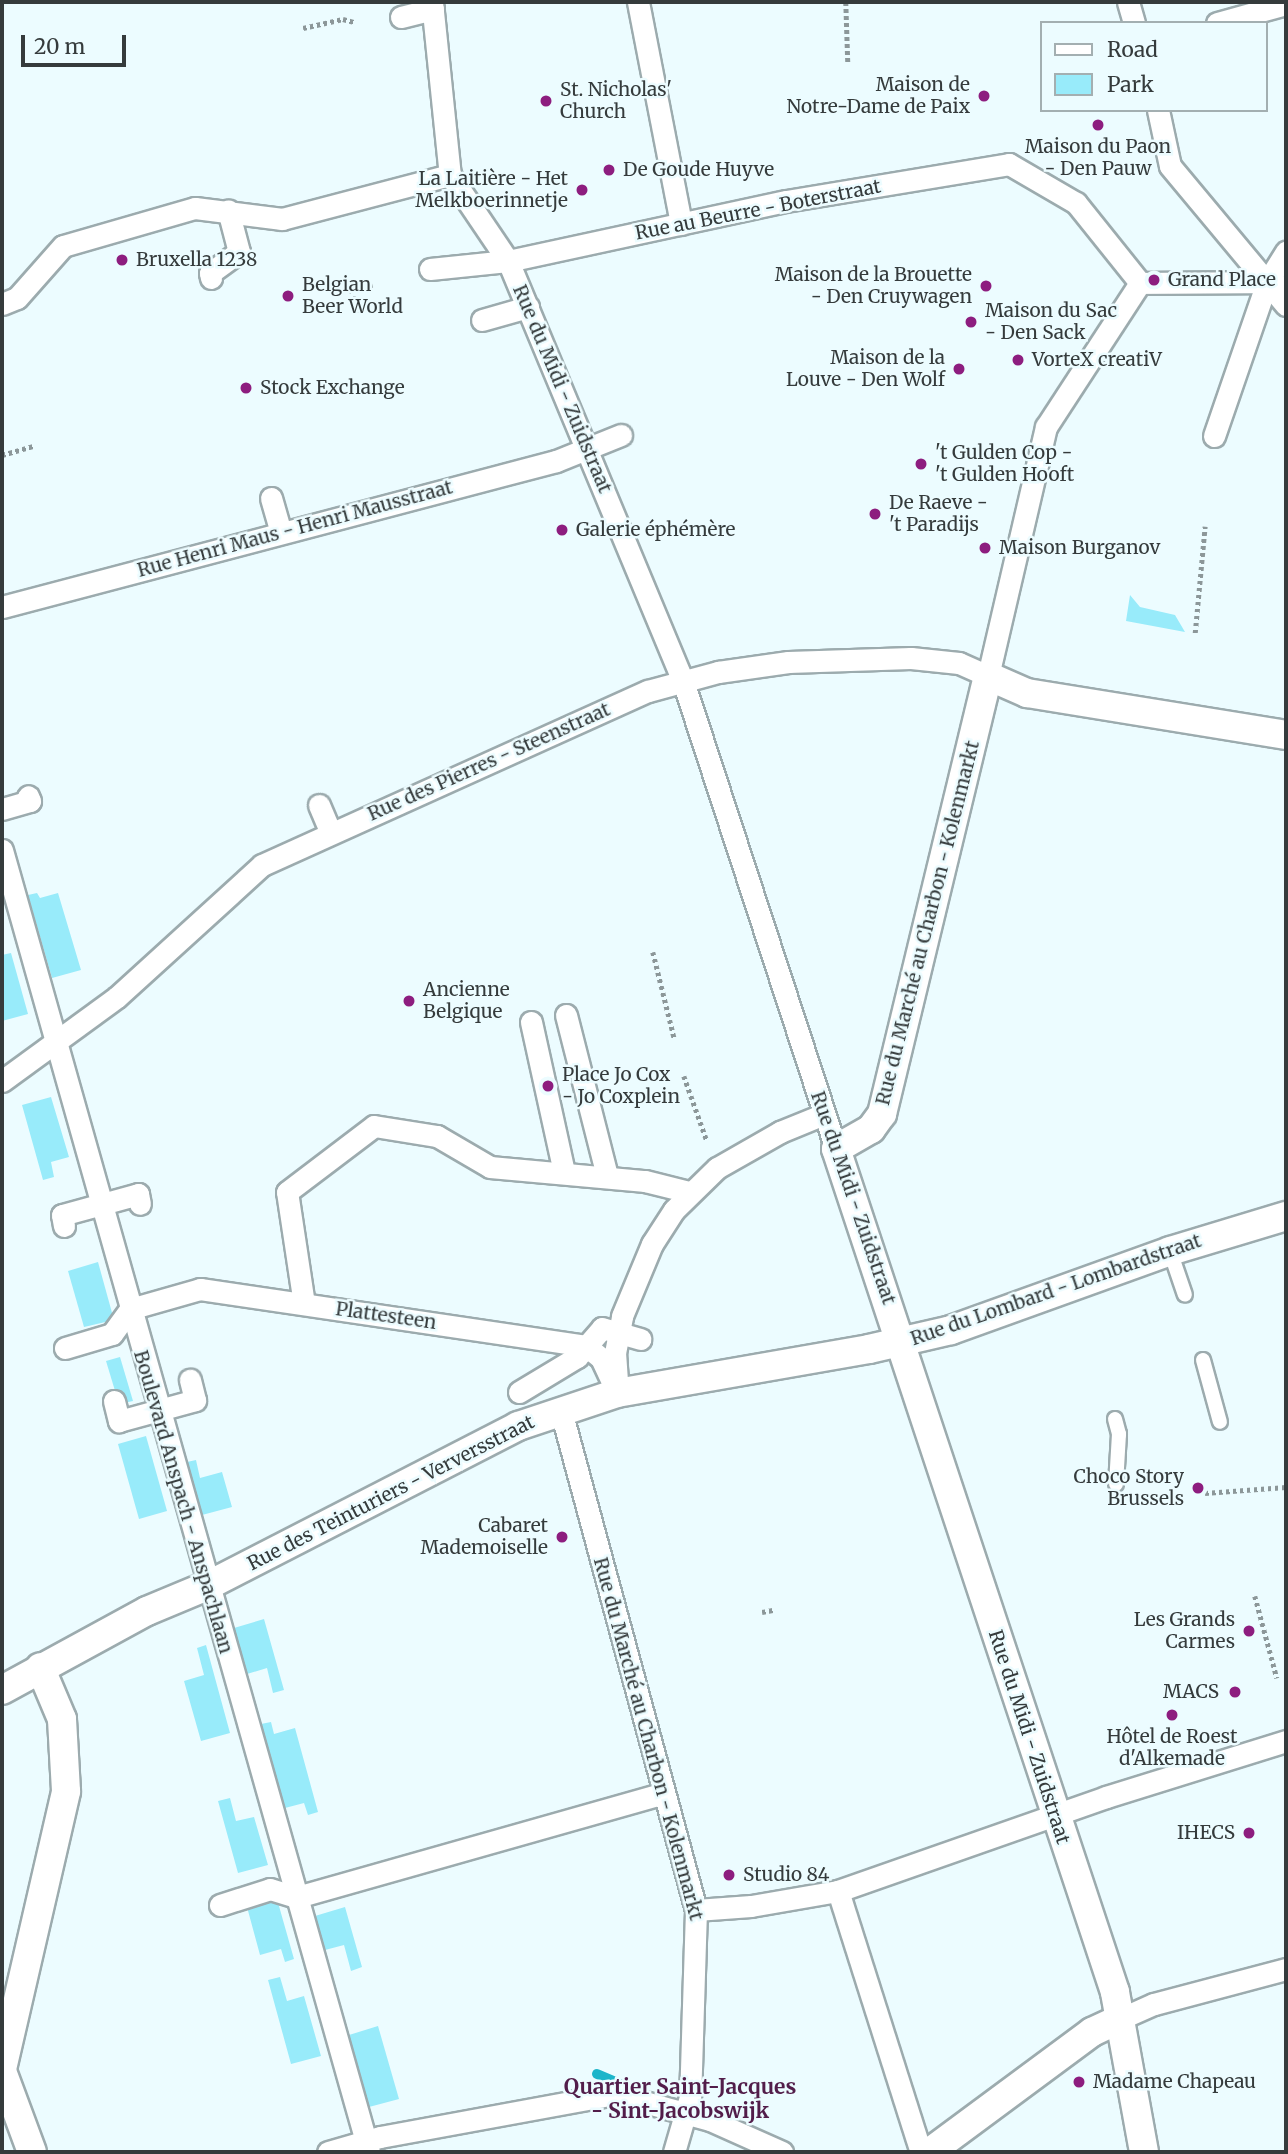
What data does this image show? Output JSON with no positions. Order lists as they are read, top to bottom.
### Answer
{
  "streets": {
    "street": [
      "Rue au Beurre - Boterstraat",
      "Rue du Midi - Zuidstraat",
      "Rue Henri Maus - Henri Mausstraat",
      "Rue des Pierres - Steenstraat",
      "Rue du Marché au Charbon - Kolenmarkt",
      "Rue du Lombard - Lombardstraat",
      "Plattesteen",
      "Rue des Teinturiers - Verversstraat",
      "Boulevard Anspach - Anspachlaan"
    ]
  },
  "crossings": [
    ["Rue au Beurre - Boterstraat", "Rue du Midi - Zuidstraat"],
    ["Rue du Midi - Zuidstraat", "Rue Henri Maus - Henri Mausstraat"],
    ["Rue du Midi - Zuidstraat", "Rue des Pierres - Steenstraat"],
    ["Rue du Midi - Zuidstraat", "Rue du Marché au Charbon - Kolenmarkt"],
    ["Rue du Midi - Zuidstraat", "Rue du Lombard - Lombardstraat"],
    ["Rue des Pierres - Steenstraat", "Rue du Marché au Charbon - Kolenmarkt"],
    ["Rue des Pierres - Steenstraat", "Boulevard Anspach - Anspachlaan"],
    ["Rue du Marché au Charbon - Kolenmarkt", "Rue des Teinturiers - Verversstraat"],
    ["Rue du Lombard - Lombardstraat", "Rue des Teinturiers - Verversstraat"],
    ["Plattesteen", "Boulevard Anspach - Anspachlaan"],
    ["Rue des Teinturiers - Verversstraat", "Boulevard Anspach - Anspachlaan"]
  ],
  "districts": ["Quartier Saint-Jacques - Sint-Jacobswijk"],
  "places": [
    "Maison de Notre-Dame de Paix",
    "St. Nicholas' Church",
    "Maison du Paon - Den Pauw",
    "De Goude Huyve",
    "La Laitière - Het Melkboerinnetje",
    "Bruxella 1238",
    "Grand Place",
    "Maison de la Brouette - Den Cruywagen",
    "Belgian Beer World",
    "Maison du Sac - Den Sack",
    "VorteX creatiV",
    "Maison de la Louve - Den Wolf",
    "Stock Exchange",
    "'t Gulden Cop - 't Gulden Hooft",
    "De Raeve - 't Paradijs",
    "Galerie éphémère",
    "Maison Burganov",
    "Ancienne Belgique",
    "Place Jo Cox - Jo Coxplein",
    "Choco Story Brussels",
    "Cabaret Mademoiselle",
    "Les Grands Carmes",
    "MACS",
    "Hôtel de Roest d'Alkemade",
    "IHECS",
    "Studio 84",
    "Madame Chapeau"
  ],
  "legend": ["Road", "Park"],
  "scale_bar": "20 m"
}
